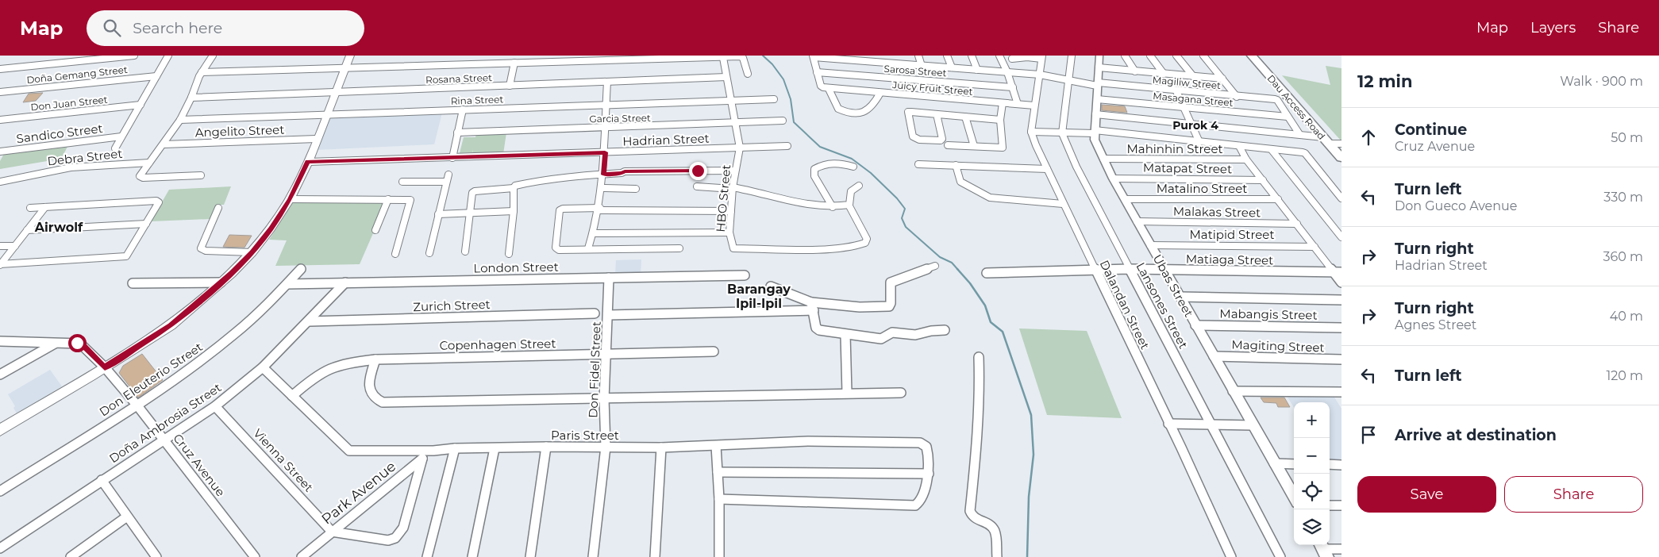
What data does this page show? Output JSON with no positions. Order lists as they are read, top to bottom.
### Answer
{
  "streets": {
    "main road": ["Dau Access Road"],
    "street": [
      "Sarosa Street",
      "Doña Gemang Street",
      "Rosana Street",
      "Magiliw Street",
      "Juicy Fruit Street",
      "Masagana Street",
      "Rina Street",
      "Don Juan Street",
      "Garcia Street",
      "Angelito Street",
      "Sandico Street",
      "Hadrian Street",
      "Mahinhin Street",
      "Debra Street",
      "Matapat Street",
      "Matalino Street",
      "HBO Street",
      "Malakas Street",
      "Matipid Street",
      "Matiaga Street",
      "London Street",
      "Ubas Street",
      "Dalandan Street",
      "Zurich Street",
      "Lansones Street",
      "Mabangis Street",
      "Copenhagen Street",
      "Magiting Street",
      "Don Fidel Street",
      "Don Eleuterio Street",
      "Doña Ambrosia Street",
      "Paris Street",
      "Vienna Street",
      "Cruz Avenue",
      "Park Avenue"
    ]
  },
  "crossings": [
    ["Rosana Street", "HBO Street"],
    ["Magiliw Street", "Masagana Street"],
    ["Magiliw Street", "Ubas Street"],
    ["Magiliw Street", "Dalandan Street"],
    ["Juicy Fruit Street", "Dalandan Street"],
    ["Masagana Street", "Ubas Street"],
    ["Rina Street", "HBO Street"],
    ["Garcia Street", "HBO Street"],
    ["Hadrian Street", "HBO Street"],
    ["Mahinhin Street", "Ubas Street"],
    ["Matapat Street", "Ubas Street"],
    ["Matalino Street", "Ubas Street"],
    ["Malakas Street", "Ubas Street"],
    ["Matipid Street", "Ubas Street"],
    ["Matiaga Street", "Ubas Street"],
    ["Matiaga Street", "Dalandan Street"],
    ["Matiaga Street", "Lansones Street"],
    ["London Street", "Don Fidel Street"],
    ["London Street", "Don Eleuterio Street"],
    ["London Street", "Doña Ambrosia Street"],
    ["Ubas Street", "Mabangis Street"],
    ["Ubas Street", "Magiting Street"],
    ["Zurich Street", "Doña Ambrosia Street"],
    ["Copenhagen Street", "Don Fidel Street"],
    ["Copenhagen Street", "Paris Street"],
    ["Don Fidel Street", "Paris Street"],
    ["Don Eleuterio Street", "Cruz Avenue"],
    ["Doña Ambrosia Street", "Paris Street"],
    ["Doña Ambrosia Street", "Vienna Street"],
    ["Doña Ambrosia Street", "Cruz Avenue"],
    ["Paris Street", "Park Avenue"],
    ["Vienna Street", "Park Avenue"]
  ],
  "districts": ["Purok 4", "Airwolf", "Barangay Ipil-Ipil"],
  "page": {
    "header": "Map",
    "search": "Search here",
    "nav": ["Map", "Layers", "Share"],
    "heading": ["12 min", "Walk · 900 m"],
    "list": [
      ["Continue", "Cruz Avenue", "50 m"],
      ["Turn left", "Don Gueco Avenue", "330 m"],
      ["Turn right", "Hadrian Street", "360 m"],
      ["Turn right", "Agnes Street", "40 m"],
      ["Turn left", "120 m"],
      "Arrive at destination"
    ],
    "map_buttons": ["+", "−"],
    "buttons": ["Save", "Share"]
  }
}
